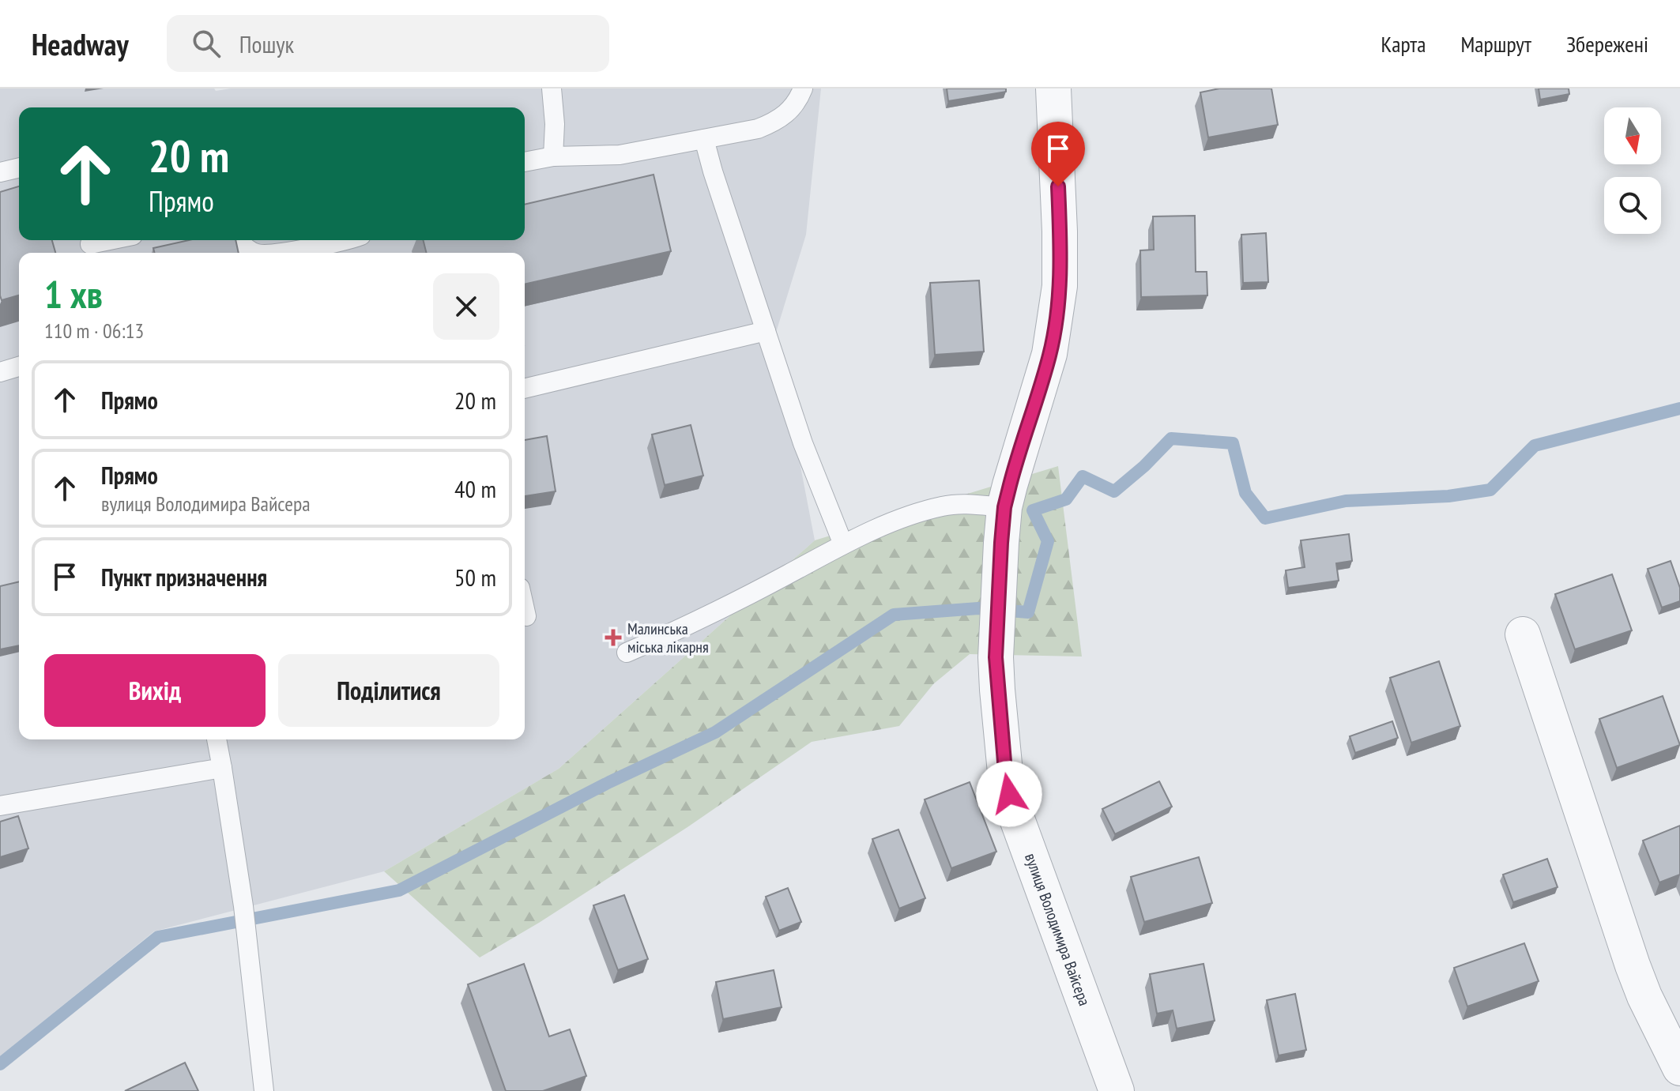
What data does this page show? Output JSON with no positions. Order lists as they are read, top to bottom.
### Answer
{
  "streets": {
    "street": ["вулиця Володимира Вайсера"]
  },
  "places": {
    "health": ["Малинська міська лікарня"]
  },
  "north": "bottom",
  "page": {
    "header": "Headway",
    "search": "Пошук",
    "nav": ["Карта", "Маршрут", "Збережені"],
    "turn": ["20 m", "Прямо"],
    "heading": ["1 хв", "110 m · 06:13"],
    "list": [
      {
        "name": "Прямо",
        "value": "20 m"
      },
      {
        "name": "Прямо",
        "note": "вулиця Володимира Вайсера",
        "value": "40 m"
      },
      {
        "name": "Пункт призначення",
        "value": "50 m"
      }
    ],
    "buttons": ["Вихід", "Поділитися"]
  }
}
